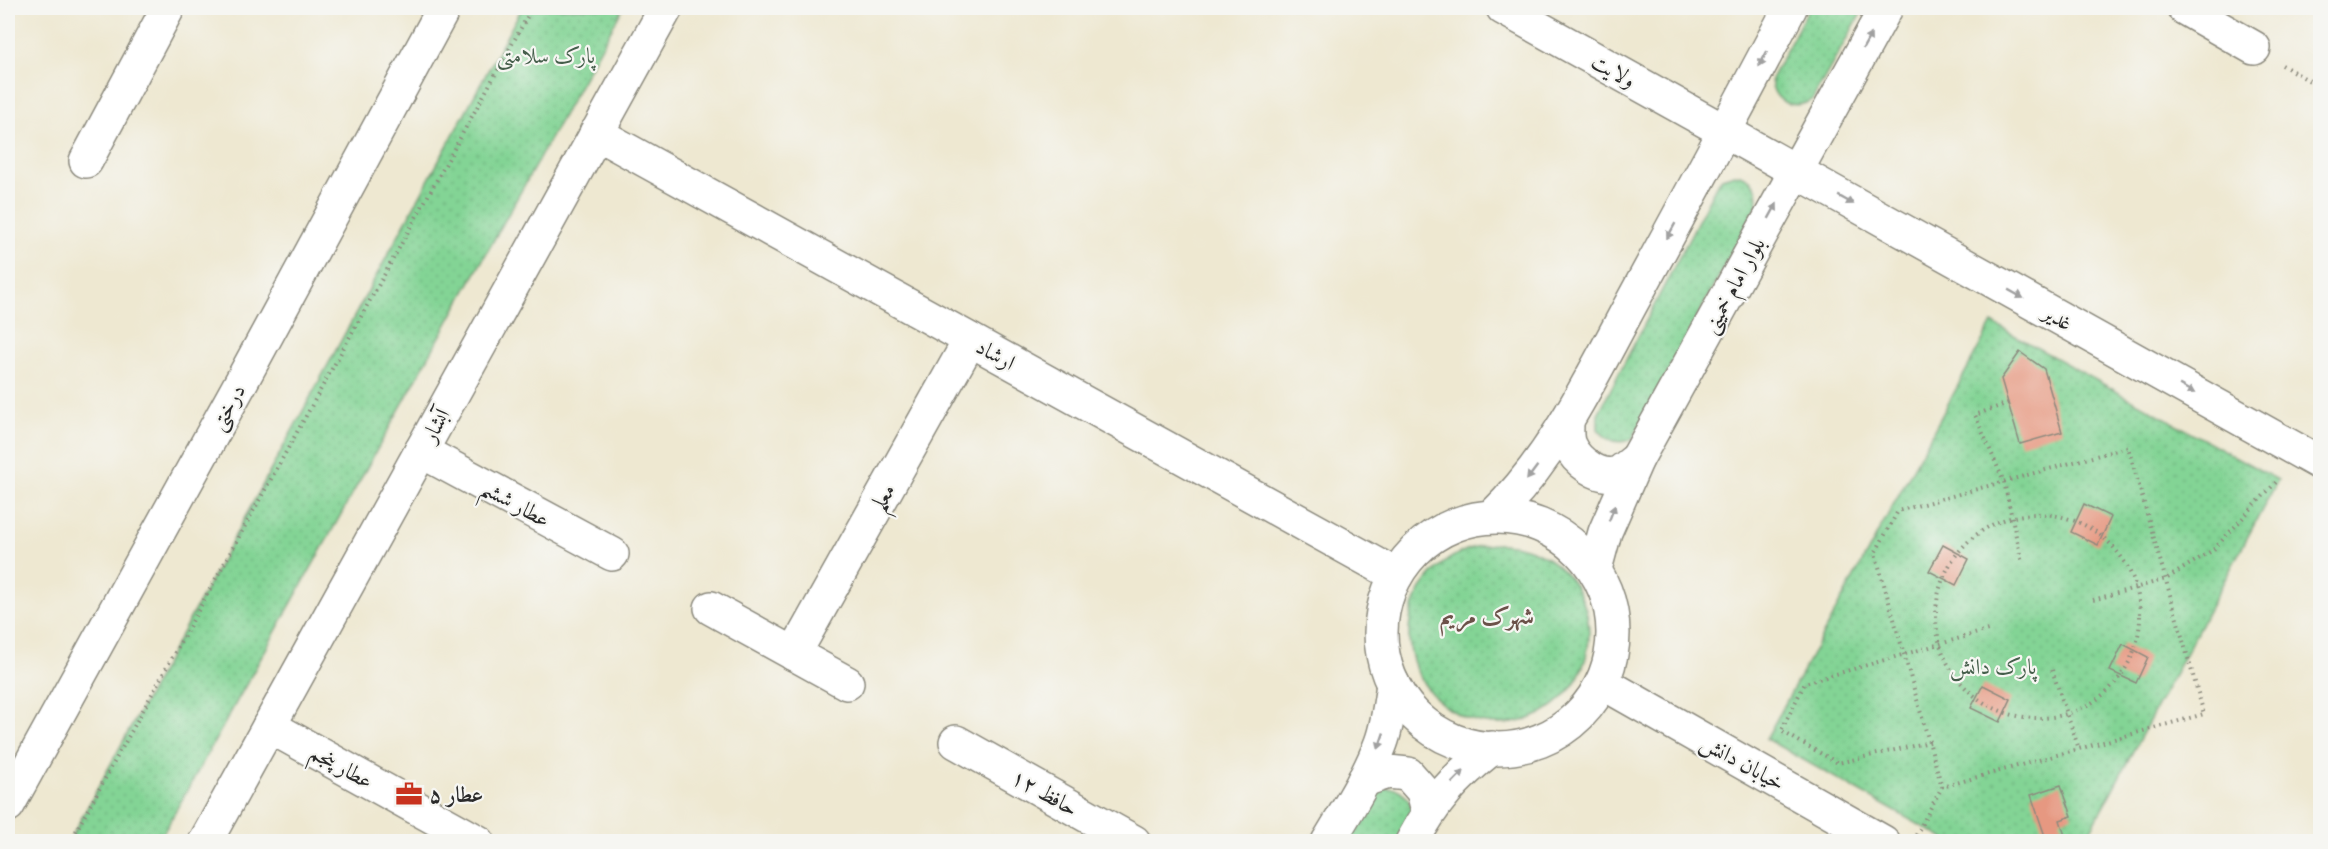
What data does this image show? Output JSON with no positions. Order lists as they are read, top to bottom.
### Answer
{
  "streets": {
    "street": [
      "ولایت",
      "بلوار امام خمینی",
      "غدیر",
      "ارشاد",
      "درختی",
      "آبشار",
      "معلم",
      "عطار ششم",
      "خیابان دانش",
      "عطار پنجم",
      "حافظ ۱۲"
    ]
  },
  "crossings": [
    ["ولایت", "بلوار امام خمینی"],
    ["ولایت", "غدیر"],
    ["بلوار امام خمینی", "غدیر"],
    ["ارشاد", "آبشار"],
    ["ارشاد", "معلم"],
    ["آبشار", "عطار ششم"],
    ["آبشار", "عطار پنجم"]
  ],
  "one_way": ["غدیر"],
  "districts": ["شهرک مریم"],
  "parks": ["پارک سلامتی", "پارک دانش"],
  "places": {
    "office": ["عطار ۵"]
  }
}
